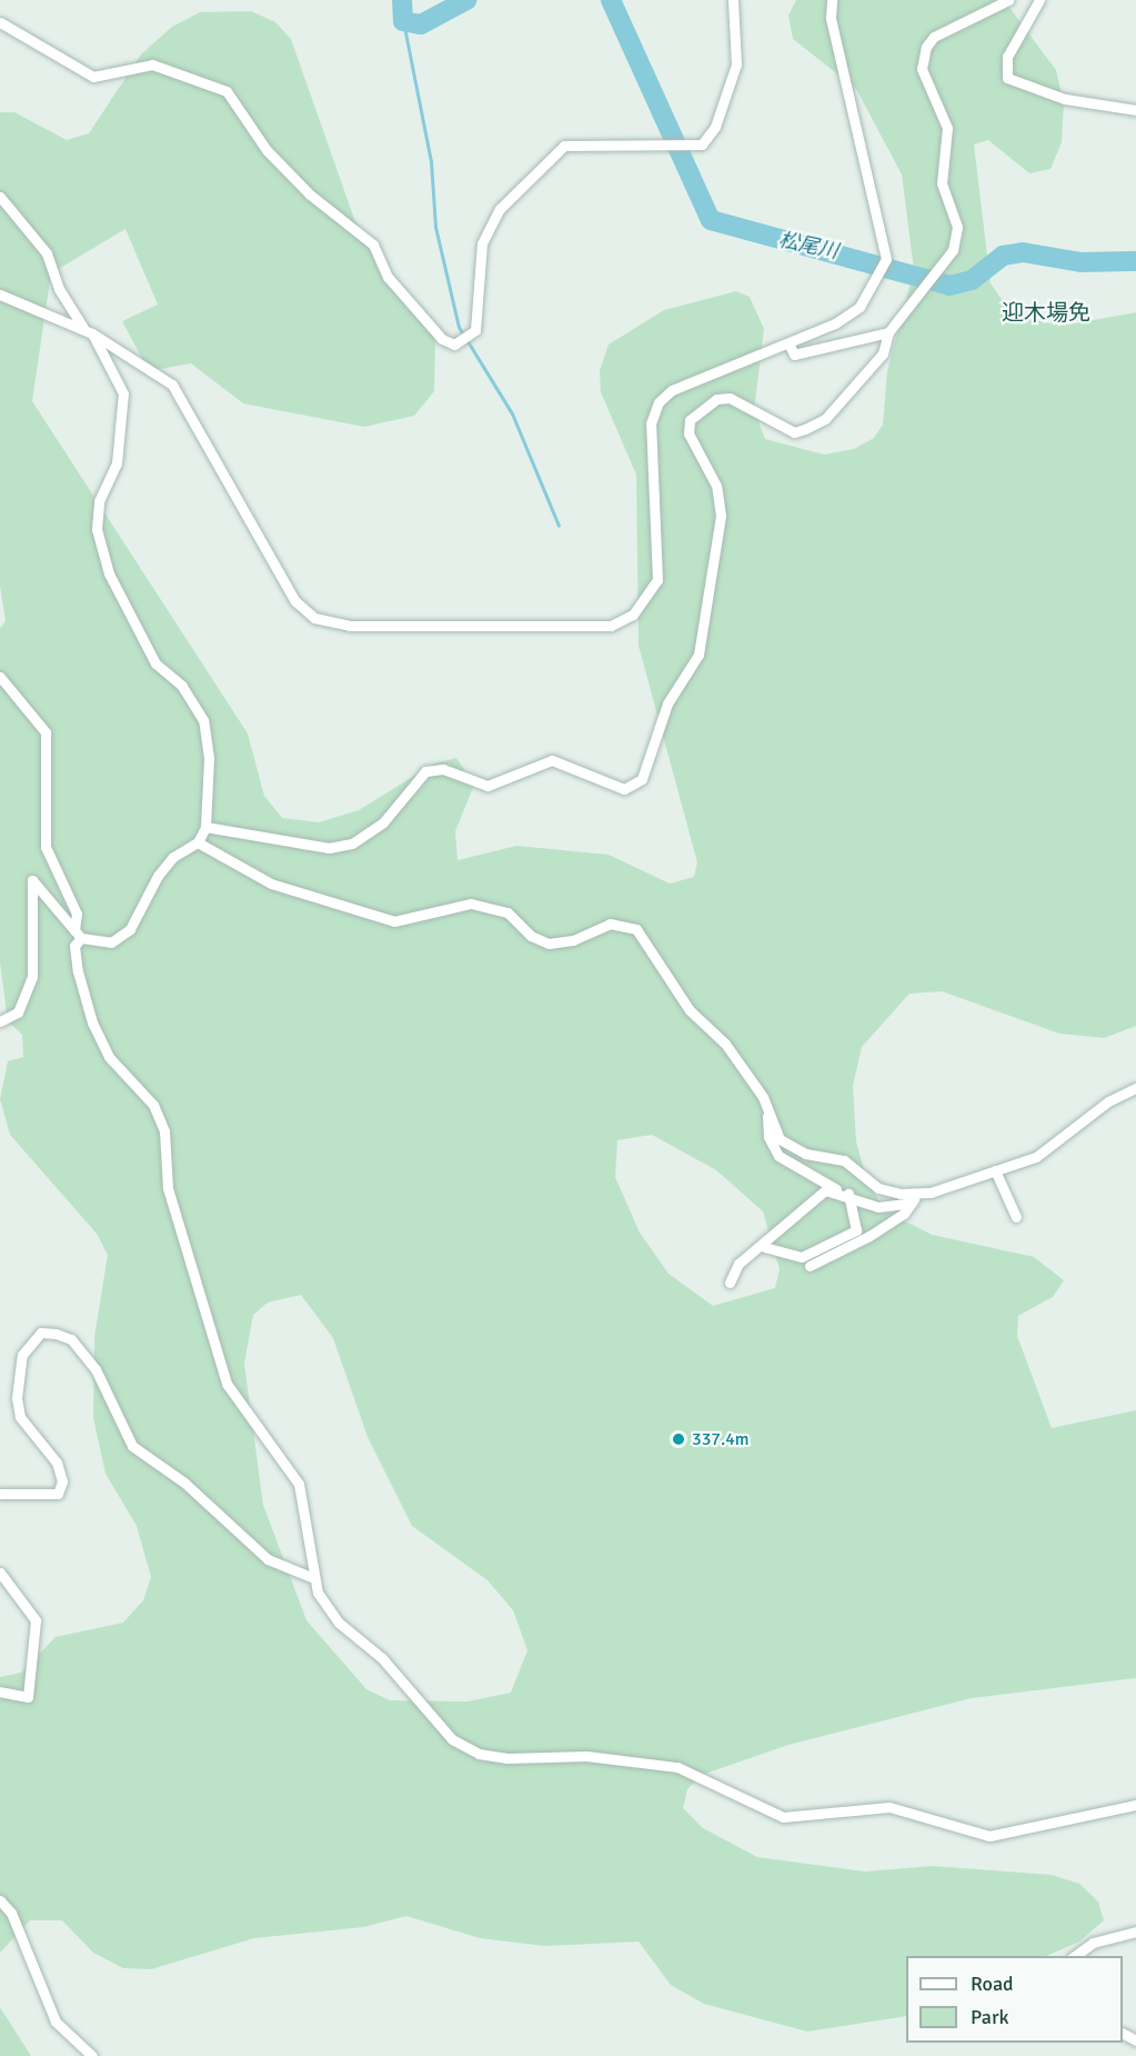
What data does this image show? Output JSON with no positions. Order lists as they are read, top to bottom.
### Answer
{
  "districts": ["迎木場免"],
  "water": ["松尾川"],
  "places": ["337.4m"],
  "legend": ["Road", "Park"]
}
